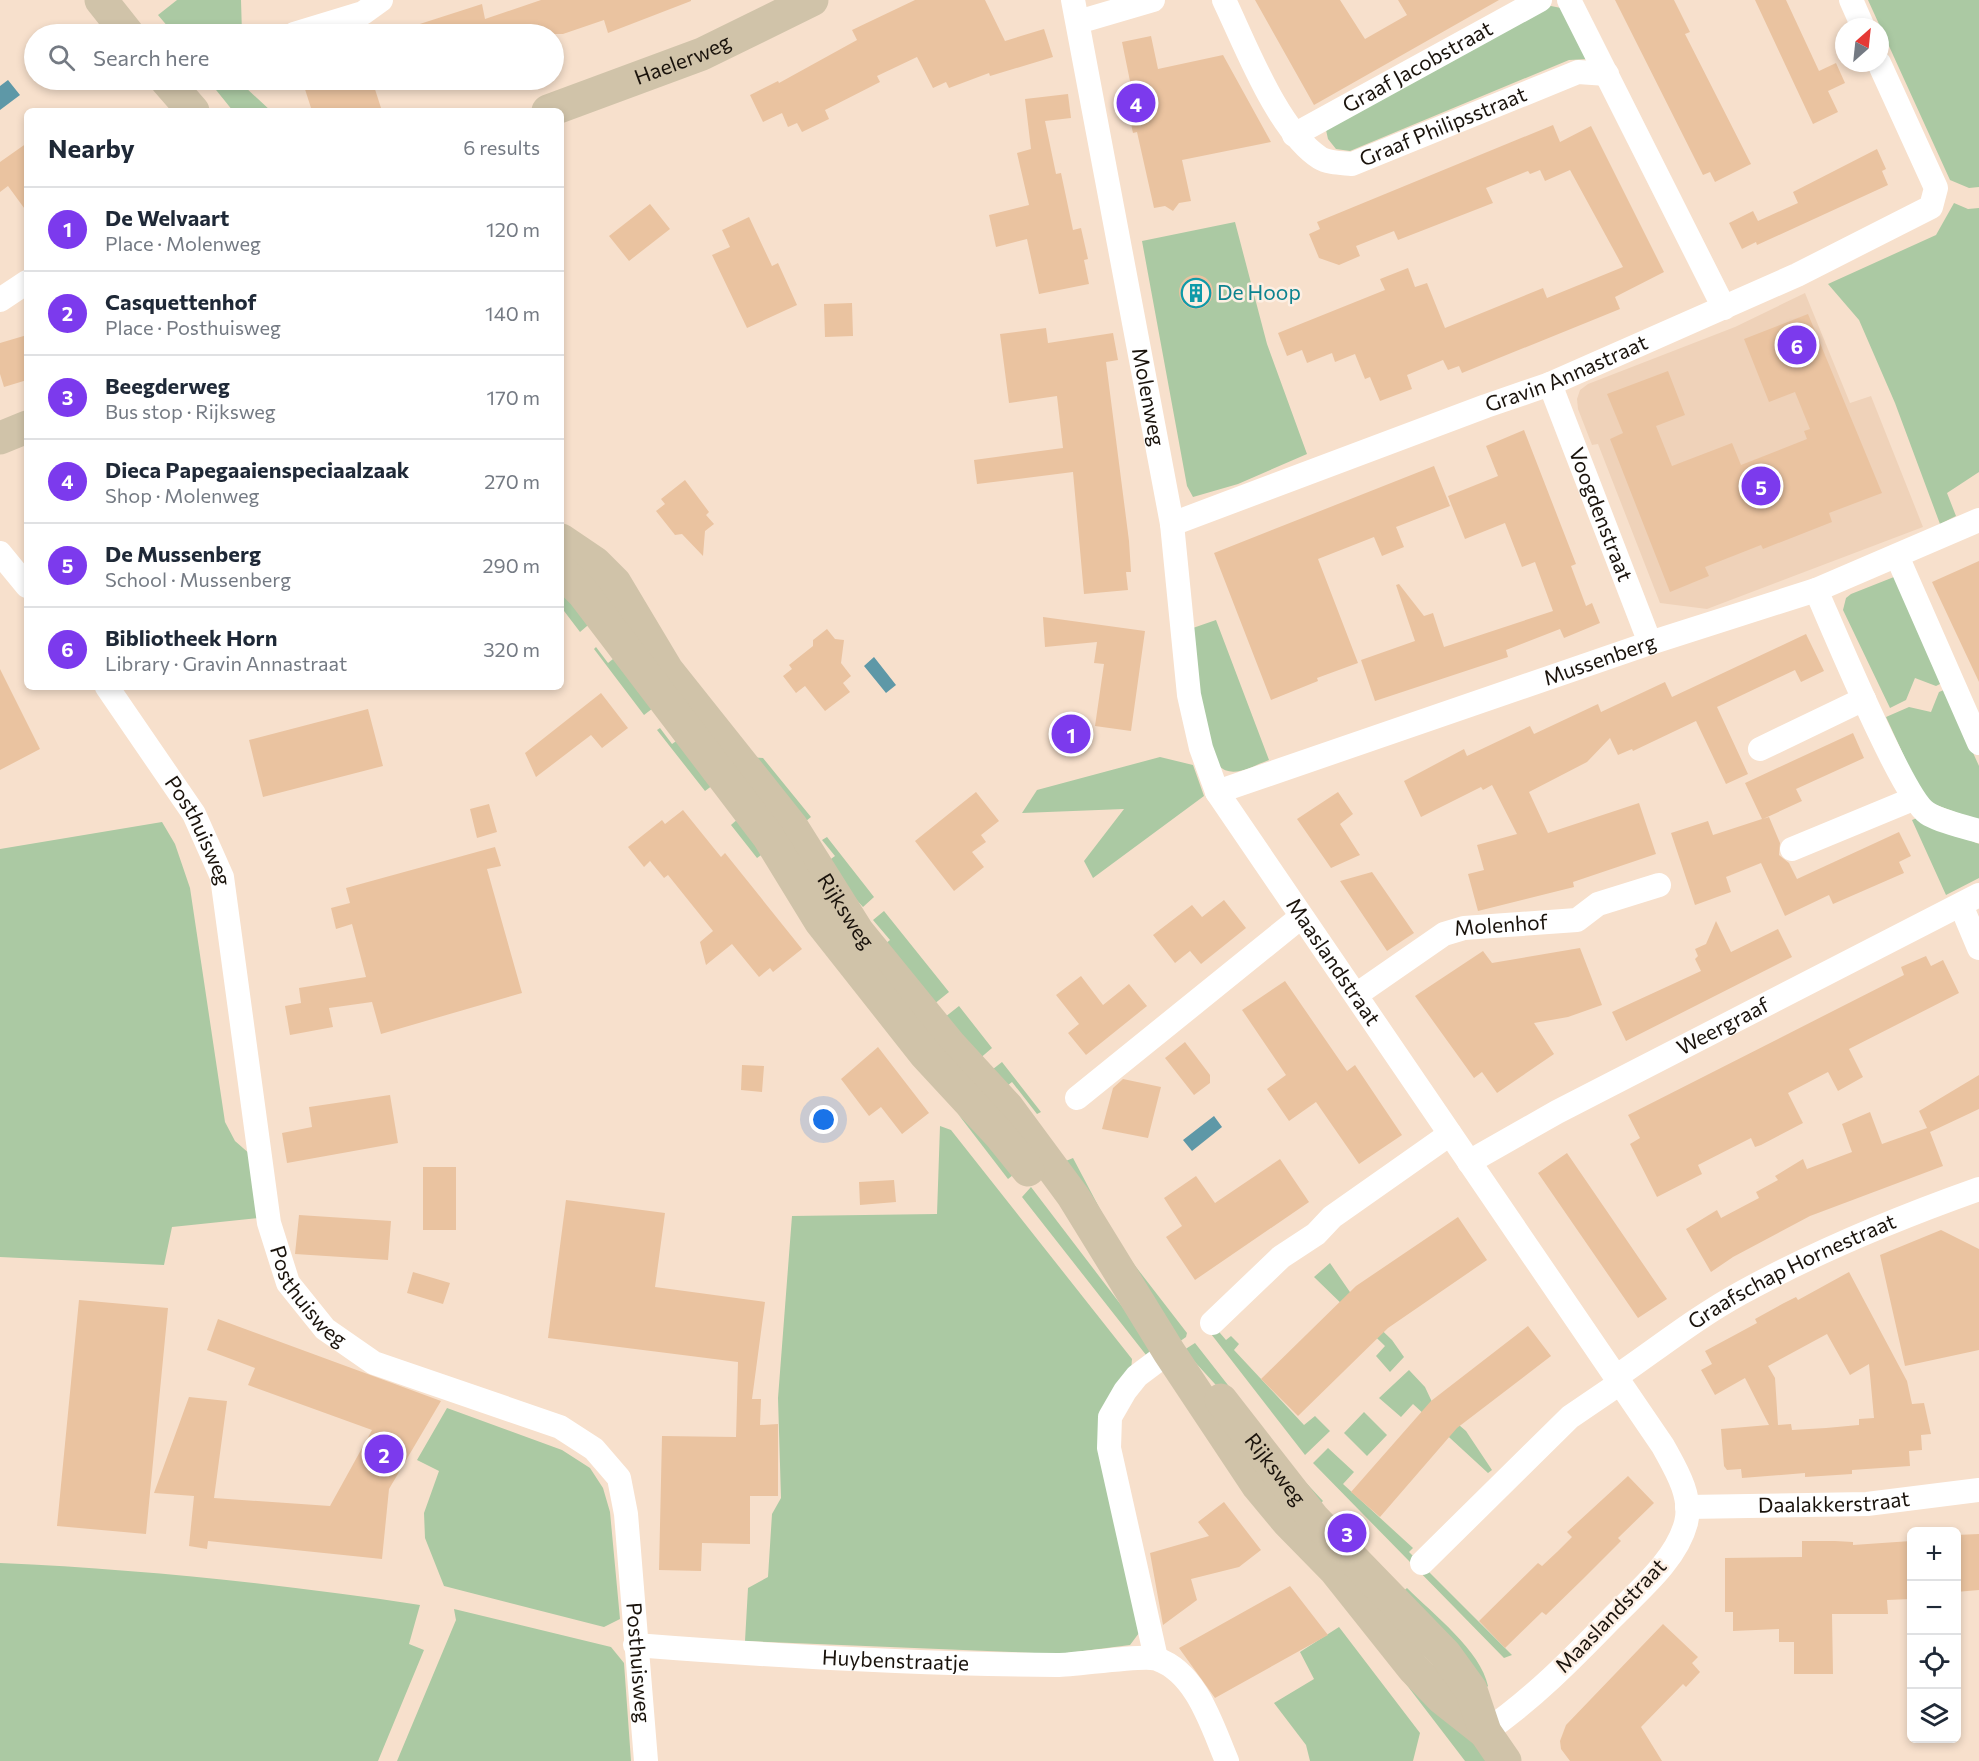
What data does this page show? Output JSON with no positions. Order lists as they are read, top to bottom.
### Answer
{
  "streets": {
    "main road": ["Haelerweg", "Rijksweg"],
    "street": [
      "Graaf Jacobstraat",
      "Graaf Philipsstraat",
      "Gravin Annastraat",
      "Molenweg",
      "Voogdenstraat",
      "Mussenberg",
      "Posthuisweg",
      "Molenhof",
      "Maaslandstraat",
      "Weergraaf",
      "Graafschap Hornestraat",
      "Daalakkerstraat",
      "Huybenstraatje"
    ]
  },
  "crossings": [
    ["Graaf Jacobstraat", "Graaf Philipsstraat"],
    ["Gravin Annastraat", "Molenweg"],
    ["Gravin Annastraat", "Voogdenstraat"],
    ["Molenweg", "Mussenberg"],
    ["Molenweg", "Maaslandstraat"],
    ["Voogdenstraat", "Mussenberg"],
    ["Mussenberg", "Maaslandstraat"],
    ["Posthuisweg", "Huybenstraatje"],
    ["Rijksweg", "Maaslandstraat"],
    ["Molenhof", "Maaslandstraat"],
    ["Maaslandstraat", "Weergraaf"],
    ["Maaslandstraat", "Graafschap Hornestraat"],
    ["Maaslandstraat", "Daalakkerstraat"]
  ],
  "places": {
    "building": ["De Hoop"]
  },
  "north": "top right",
  "page": {
    "search": "Search here",
    "pins": [
      "4",
      "6",
      "5",
      "1",
      "2",
      "3"
    ],
    "heading": ["Nearby", "6 results"],
    "list": [
      {
        "mark": "1",
        "name": "De Welvaart",
        "note": "Place · Molenweg",
        "value": "120 m"
      },
      {
        "mark": "2",
        "name": "Casquettenhof",
        "note": "Place · Posthuisweg",
        "value": "140 m"
      },
      {
        "mark": "3",
        "name": "Beegderweg",
        "note": "Bus stop · Rijksweg",
        "value": "170 m"
      },
      {
        "mark": "4",
        "name": "Dieca Papegaaienspeciaalzaak",
        "note": "Shop · Molenweg",
        "value": "270 m"
      },
      {
        "mark": "5",
        "name": "De Mussenberg",
        "note": "School · Mussenberg",
        "value": "290 m"
      },
      {
        "mark": "6",
        "name": "Bibliotheek Horn",
        "note": "Library · Gravin Annastraat",
        "value": "320 m"
      }
    ],
    "map_buttons": ["+", "−"]
  }
}
